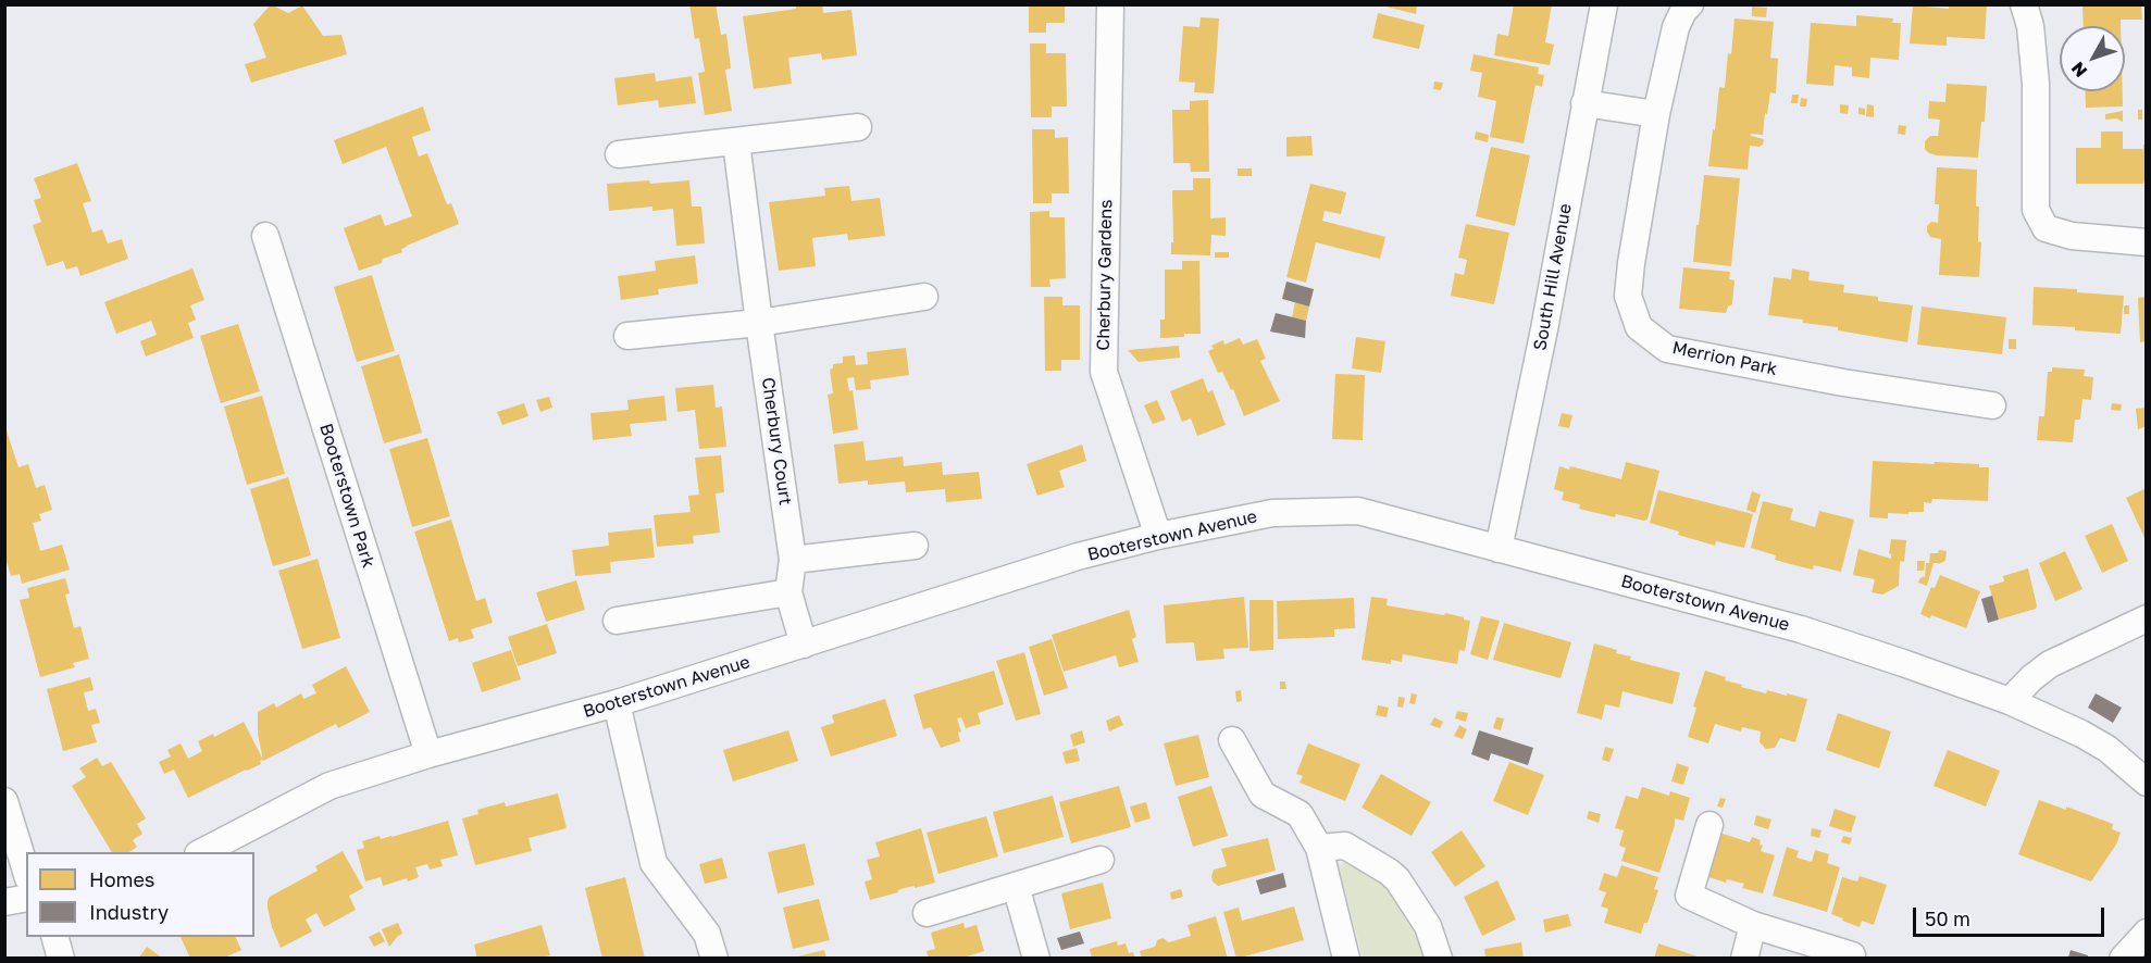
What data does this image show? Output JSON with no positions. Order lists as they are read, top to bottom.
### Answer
{
  "streets": {
    "street": [
      "Cherbury Gardens",
      "South Hill Avenue",
      "Merrion Park",
      "Cherbury Court",
      "Booterstown Park",
      "Booterstown Avenue"
    ]
  },
  "crossings": [
    ["Cherbury Gardens", "Booterstown Avenue"],
    ["South Hill Avenue", "Booterstown Avenue"],
    ["Cherbury Court", "Booterstown Avenue"],
    ["Booterstown Park", "Booterstown Avenue"]
  ],
  "legend": ["Homes", "Industry"],
  "scale_bar": "50 m",
  "north": "bottom left"
}
